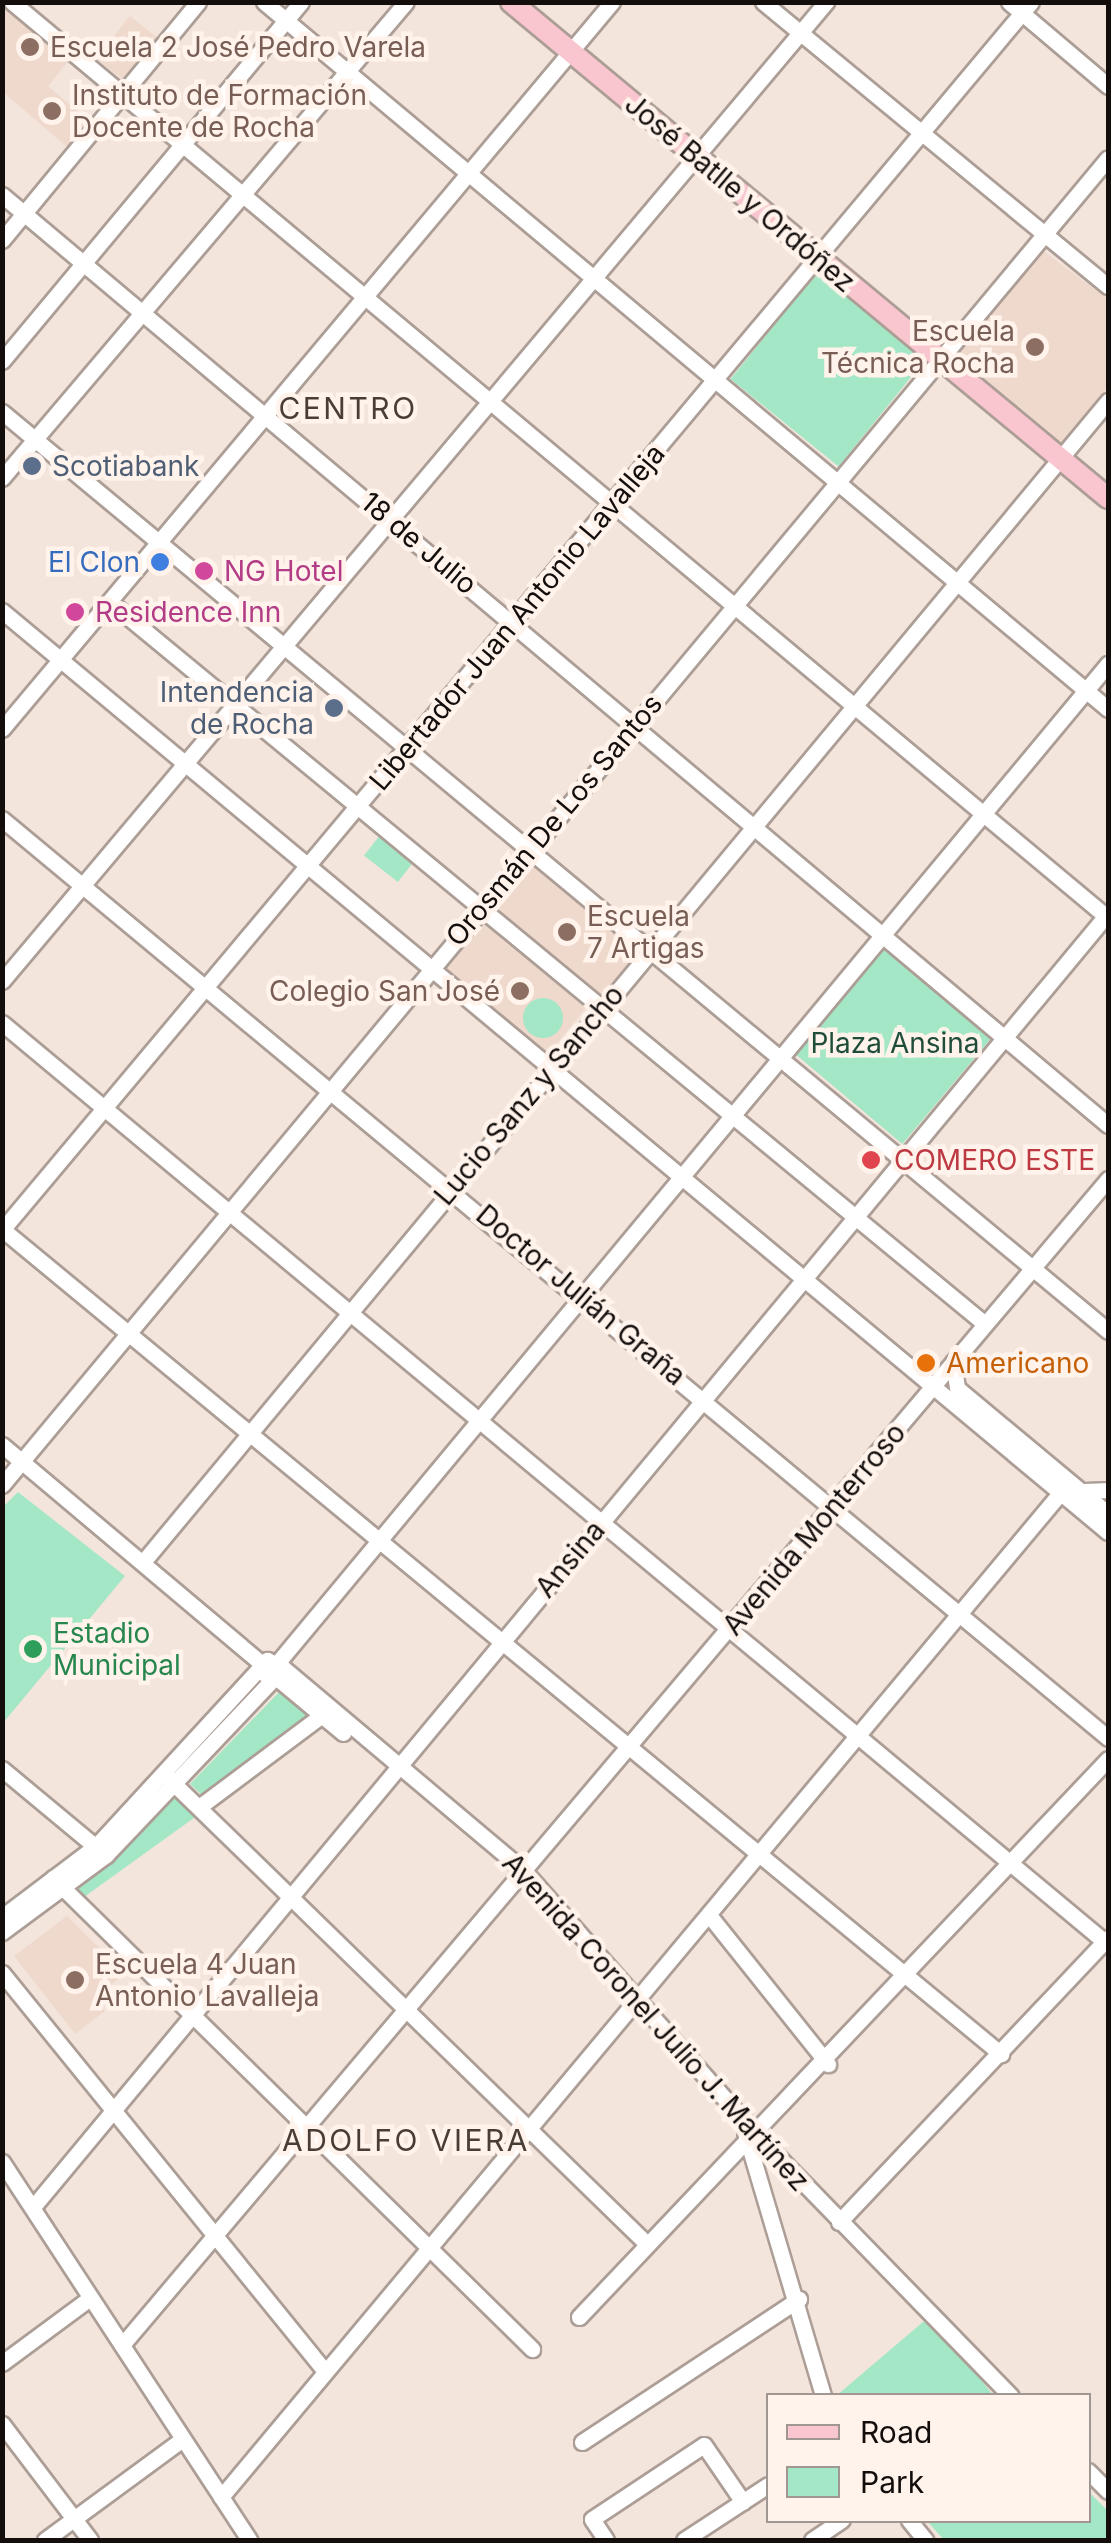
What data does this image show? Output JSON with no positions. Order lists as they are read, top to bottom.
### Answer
{
  "streets": {
    "main road": ["José Batlle y Ordóñez"],
    "street": [
      "18 de Julio",
      "Libertador Juan Antonio Lavalleja",
      "Orosmán De Los Santos",
      "Lucio Sanz y Sancho",
      "Doctor Julián Graña",
      "Avenida Monterroso",
      "Ansina",
      "Avenida Coronel Julio J. Martínez"
    ]
  },
  "crossings": [
    ["José Batlle y Ordóñez", "Libertador Juan Antonio Lavalleja"],
    ["José Batlle y Ordóñez", "Orosmán De Los Santos"],
    ["José Batlle y Ordóñez", "Lucio Sanz y Sancho"],
    ["18 de Julio", "Libertador Juan Antonio Lavalleja"],
    ["18 de Julio", "Orosmán De Los Santos"],
    ["18 de Julio", "Lucio Sanz y Sancho"],
    ["18 de Julio", "Ansina"],
    ["Libertador Juan Antonio Lavalleja", "Doctor Julián Graña"],
    ["Orosmán De Los Santos", "Doctor Julián Graña"],
    ["Orosmán De Los Santos", "Avenida Coronel Julio J. Martínez"],
    ["Lucio Sanz y Sancho", "Doctor Julián Graña"],
    ["Lucio Sanz y Sancho", "Avenida Coronel Julio J. Martínez"],
    ["Doctor Julián Graña", "Avenida Monterroso"],
    ["Doctor Julián Graña", "Ansina"],
    ["Avenida Monterroso", "Avenida Coronel Julio J. Martínez"],
    ["Ansina", "Avenida Coronel Julio J. Martínez"]
  ],
  "districts": ["CENTRO", "ADOLFO VIERA"],
  "parks": ["Plaza Ansina"],
  "places": [
    "Escuela 2 José Pedro Varela",
    "Instituto de Formación Docente de Rocha",
    "Escuela Técnica Rocha",
    "Scotiabank",
    "El Clon",
    "NG Hotel",
    "Residence Inn",
    "Intendencia de Rocha",
    "Escuela 7 Artigas",
    "Colegio San José",
    "COMERO ESTE",
    "Americano",
    "Estadio Municipal",
    "Escuela 4 Juan Antonio Lavalleja"
  ],
  "legend": ["Road", "Park"]
}
